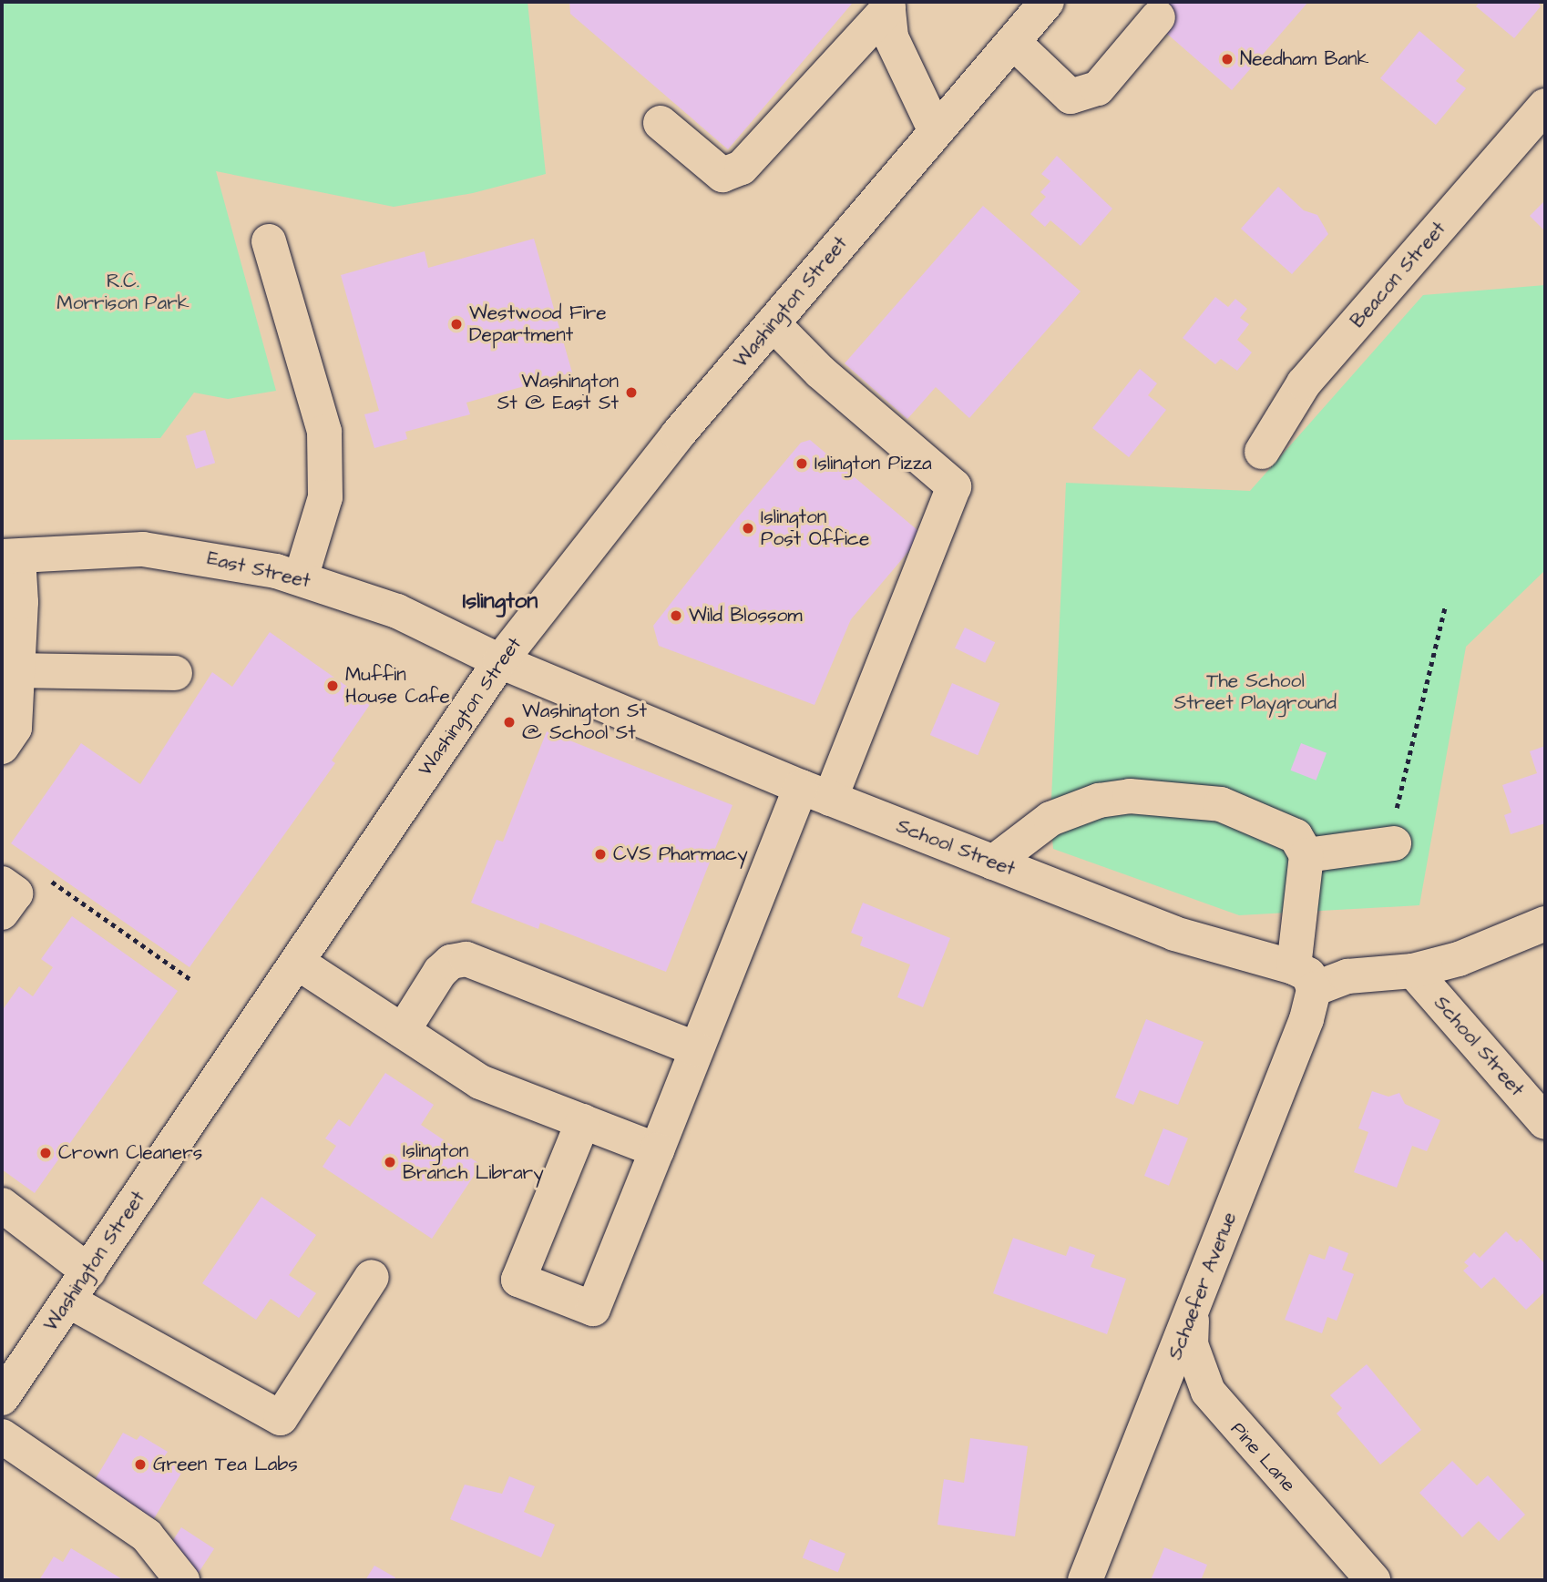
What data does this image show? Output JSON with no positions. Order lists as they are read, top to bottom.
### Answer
{
  "streets": {
    "street": [
      "Beacon Street",
      "Washington Street",
      "East Street",
      "School Street",
      "Schaefer Avenue",
      "Pine Lane"
    ]
  },
  "crossings": [
    ["Washington Street", "East Street"],
    ["Washington Street", "School Street"],
    ["East Street", "School Street"],
    ["School Street", "Schaefer Avenue"],
    ["Schaefer Avenue", "Pine Lane"]
  ],
  "districts": ["Islington"],
  "parks": ["R.C. Morrison Park", "The School Street Playground"],
  "places": [
    "Needham Bank",
    "Westwood Fire Department",
    "Washington St @ East St",
    "Islington Pizza",
    "Islington Post Office",
    "Wild Blossom",
    "Muffin House Cafe",
    "Washington St @ School St",
    "CVS Pharmacy",
    "Crown Cleaners",
    "Islington Branch Library",
    "Green Tea Labs"
  ]
}
